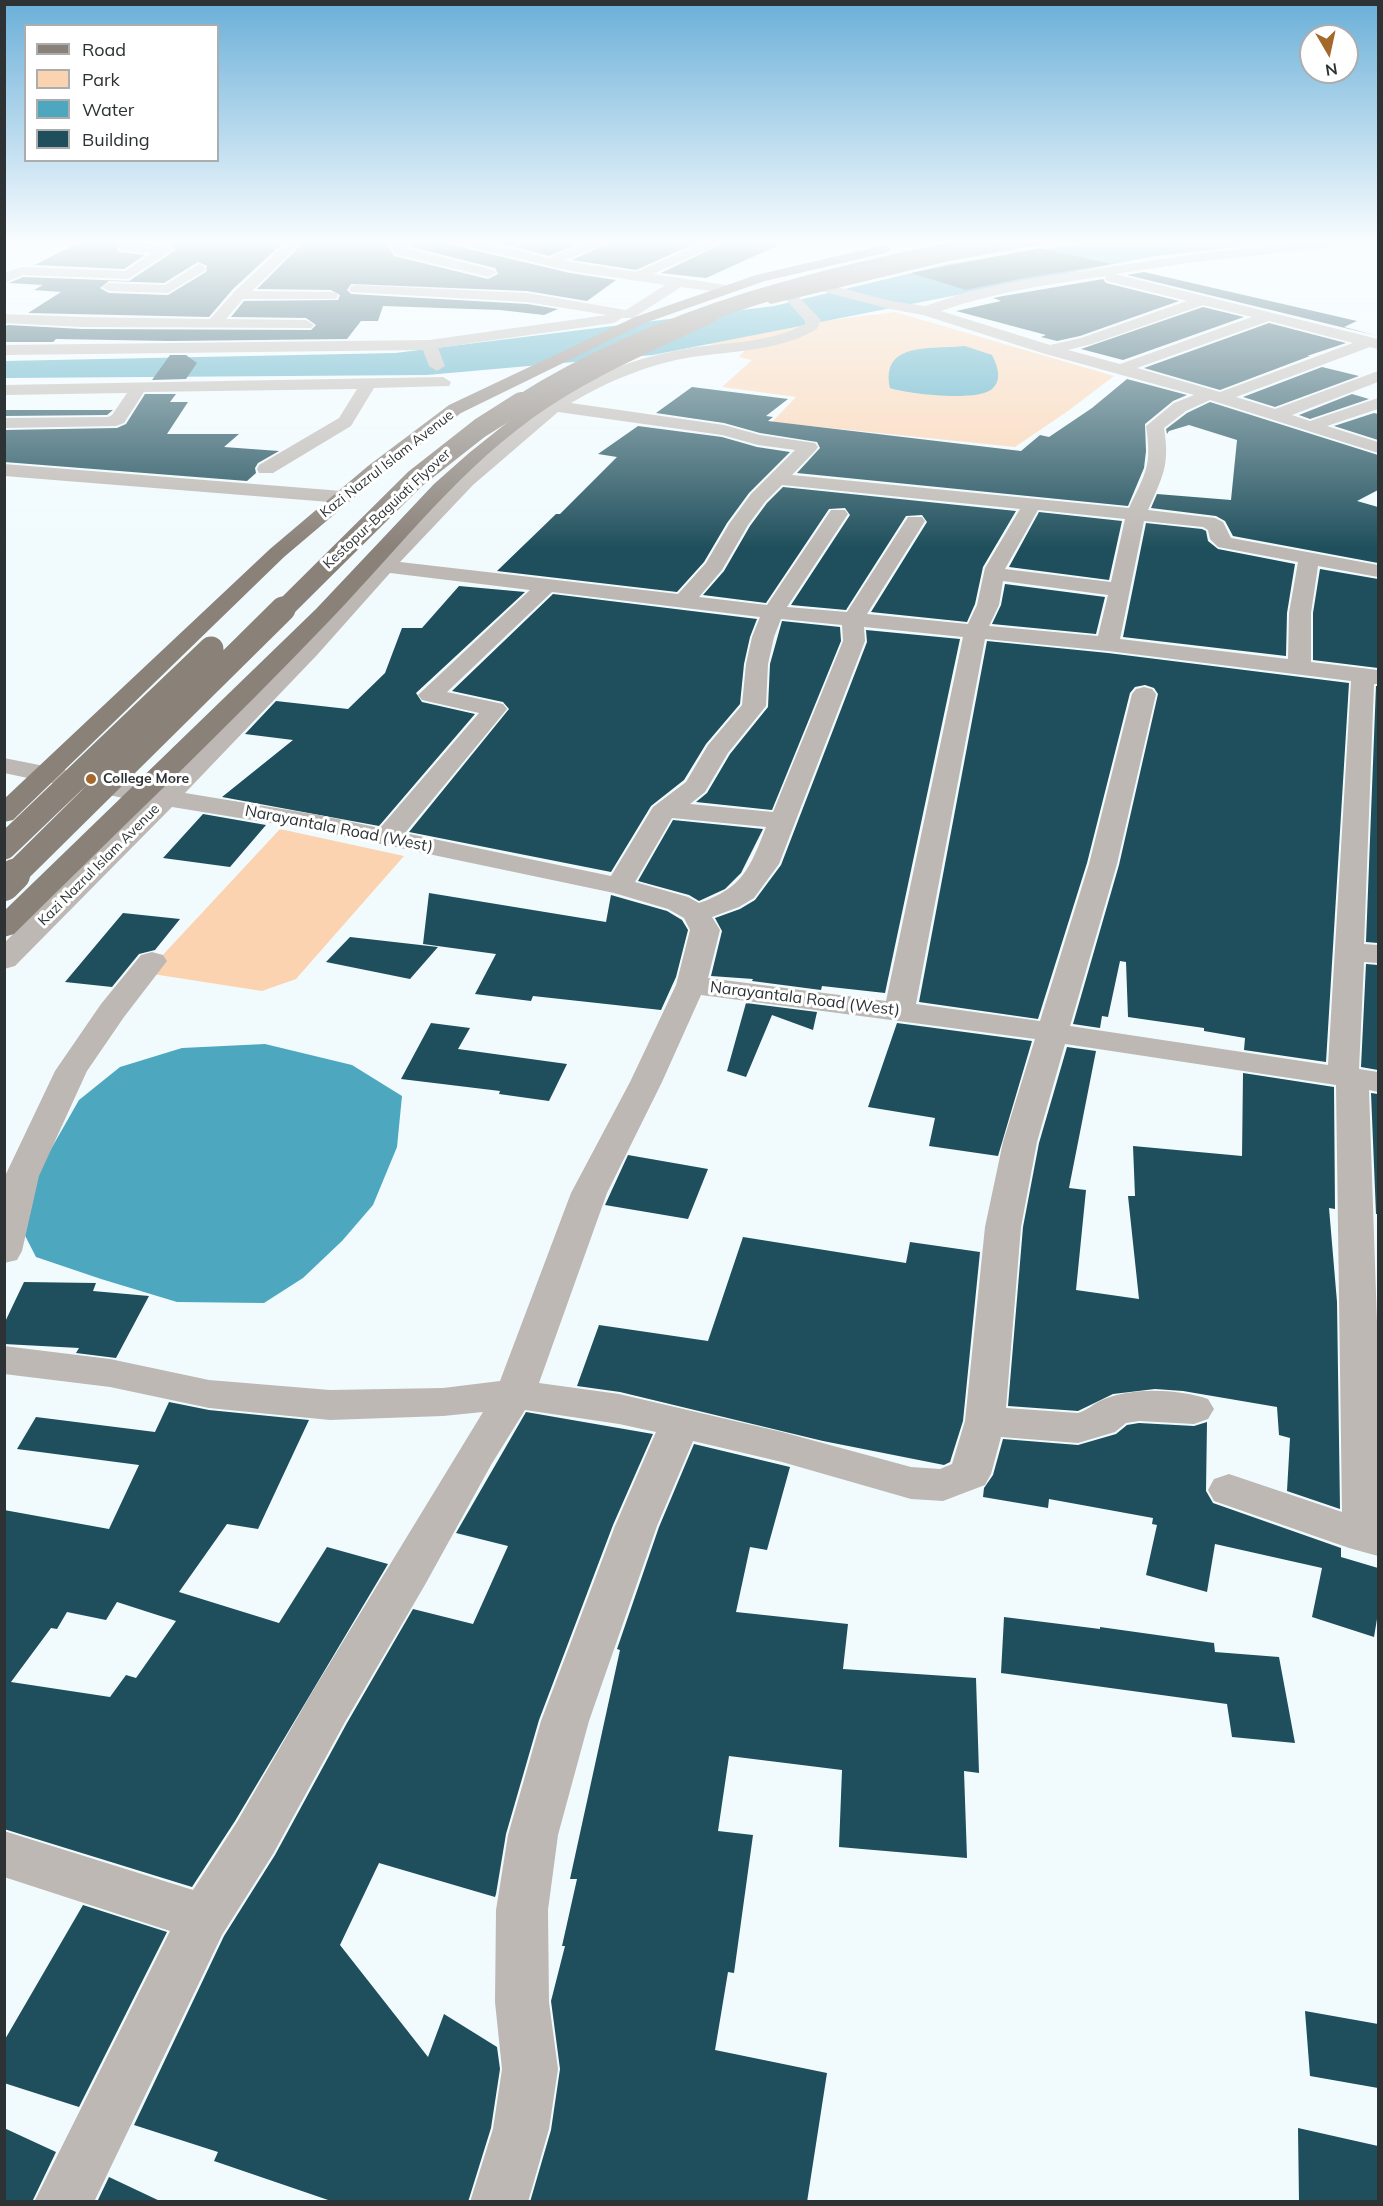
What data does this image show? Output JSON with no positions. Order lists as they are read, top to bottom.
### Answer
{
  "streets": {
    "main road": ["Kazi Nazrul Islam Avenue", "Kestopur-Baguiati Flyover"],
    "street": ["Narayantala Road (West)"]
  },
  "crossings": [
    ["Kazi Nazrul Islam Avenue", "Kestopur-Baguiati Flyover"],
    ["Kazi Nazrul Islam Avenue", "Narayantala Road (West)"]
  ],
  "places": ["College More"],
  "legend": [
    "Road",
    "Park",
    "Water",
    "Building"
  ],
  "north": "bottom"
}
